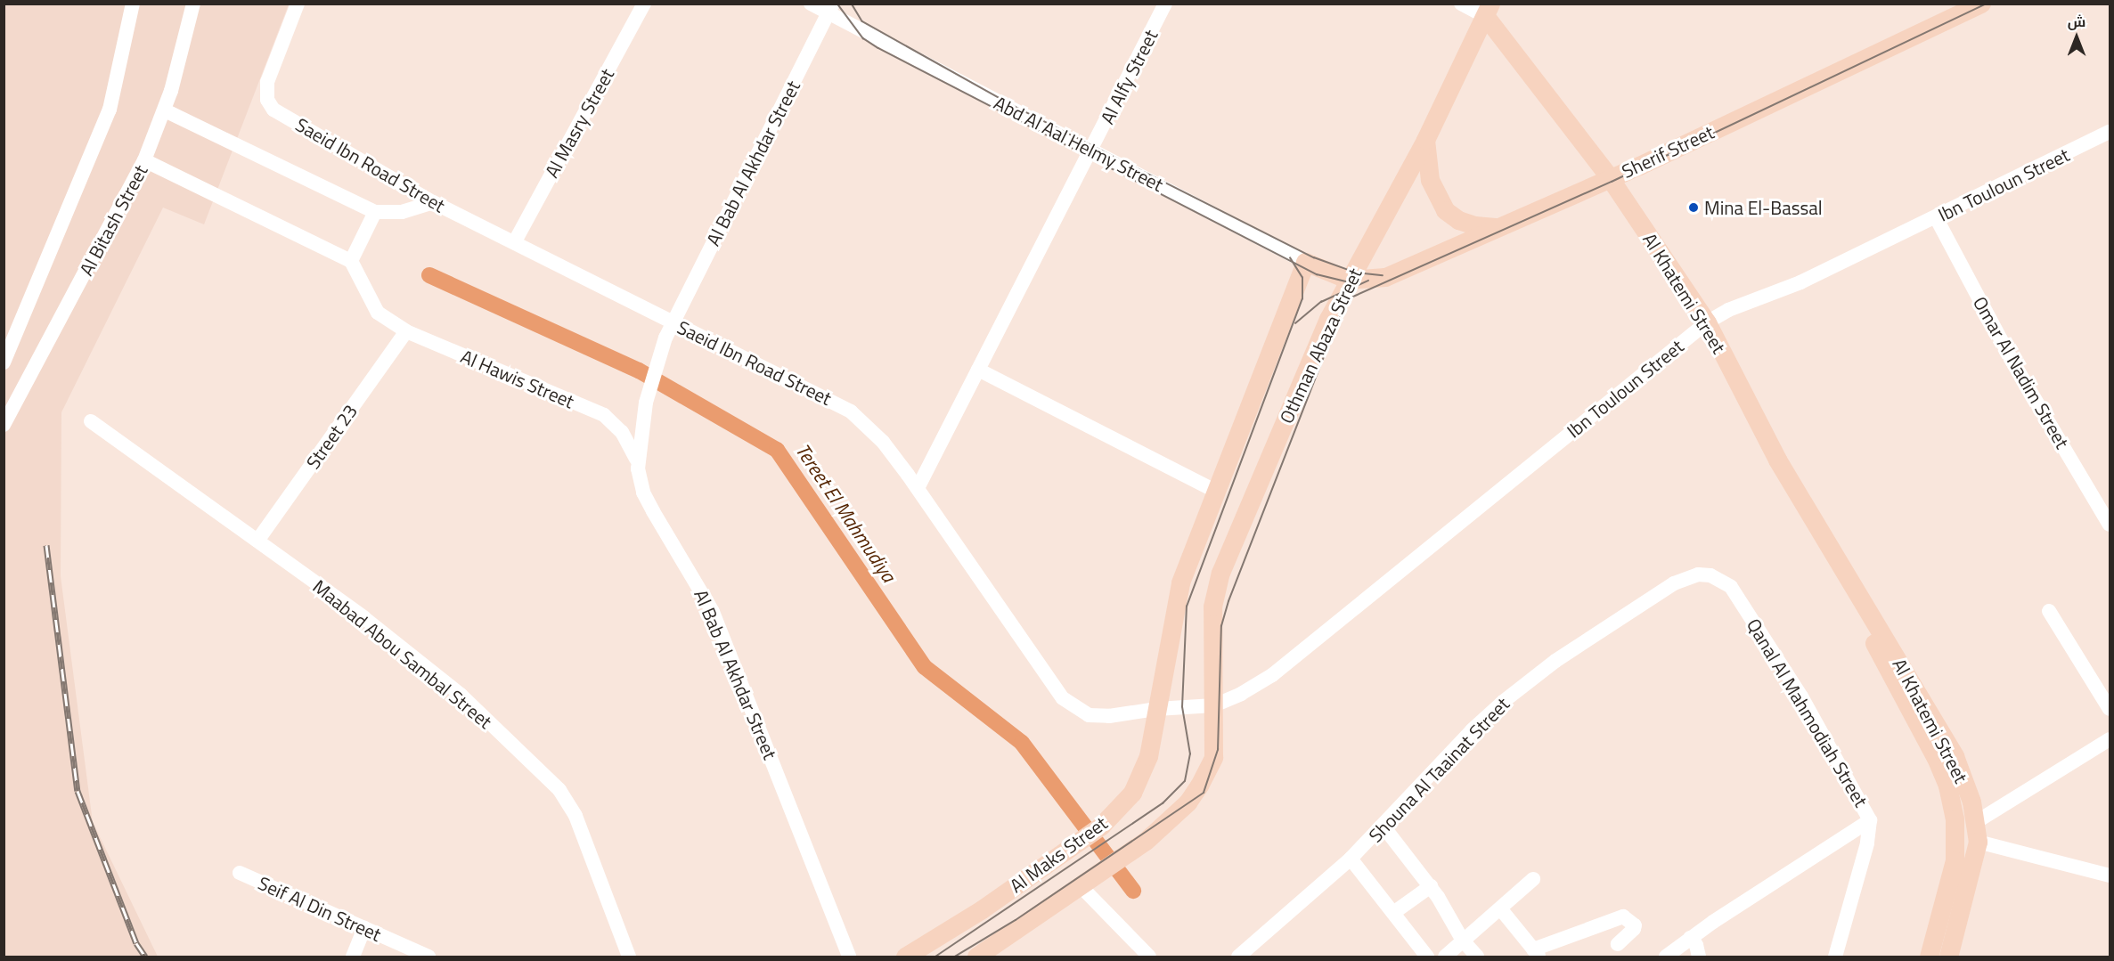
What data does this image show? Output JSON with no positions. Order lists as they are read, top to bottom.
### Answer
{
  "streets": {
    "main road": [
      "Abd Al Aal Helmy Street",
      "Sherif Street",
      "Al Khatemi Street",
      "Othman Abaza Street",
      "Al Maks Street"
    ],
    "street": [
      "Al Alfy Street",
      "Al Masry Street",
      "Al Bab Al Akhdar Street",
      "Saeid Ibn Road Street",
      "Ibn Touloun Street",
      "Al Bitash Street",
      "Omar Al Nadim Street",
      "Al Hawis Street",
      "Street 23",
      "Maabad Abou Sambal Street",
      "Qanal Al Mahmodiah Street",
      "Shouna Al Taainat Street",
      "Seif Al Din Street"
    ]
  },
  "crossings": [
    ["Al Alfy Street", "Abd Al Aal Helmy Street"],
    ["Al Alfy Street", "Saeid Ibn Road Street"],
    ["Al Masry Street", "Saeid Ibn Road Street"],
    ["Abd Al Aal Helmy Street", "Sherif Street"],
    ["Abd Al Aal Helmy Street", "Al Bab Al Akhdar Street"],
    ["Abd Al Aal Helmy Street", "Othman Abaza Street"],
    ["Sherif Street", "Al Khatemi Street"],
    ["Sherif Street", "Othman Abaza Street"],
    ["Al Bab Al Akhdar Street", "Saeid Ibn Road Street"],
    ["Al Bab Al Akhdar Street", "Al Hawis Street"],
    ["Saeid Ibn Road Street", "Ibn Touloun Street"],
    ["Saeid Ibn Road Street", "Othman Abaza Street"],
    ["Saeid Ibn Road Street", "Al Maks Street"],
    ["Ibn Touloun Street", "Al Khatemi Street"],
    ["Ibn Touloun Street", "Othman Abaza Street"],
    ["Ibn Touloun Street", "Omar Al Nadim Street"],
    ["Ibn Touloun Street", "Al Maks Street"],
    ["Al Khatemi Street", "Othman Abaza Street"],
    ["Othman Abaza Street", "Al Maks Street"],
    ["Al Hawis Street", "Street 23"],
    ["Street 23", "Maabad Abou Sambal Street"],
    ["Qanal Al Mahmodiah Street", "Shouna Al Taainat Street"]
  ],
  "water": ["Tereet El Mahmudiya"],
  "places": ["Mina El-Bassal"],
  "north": "top"
}
